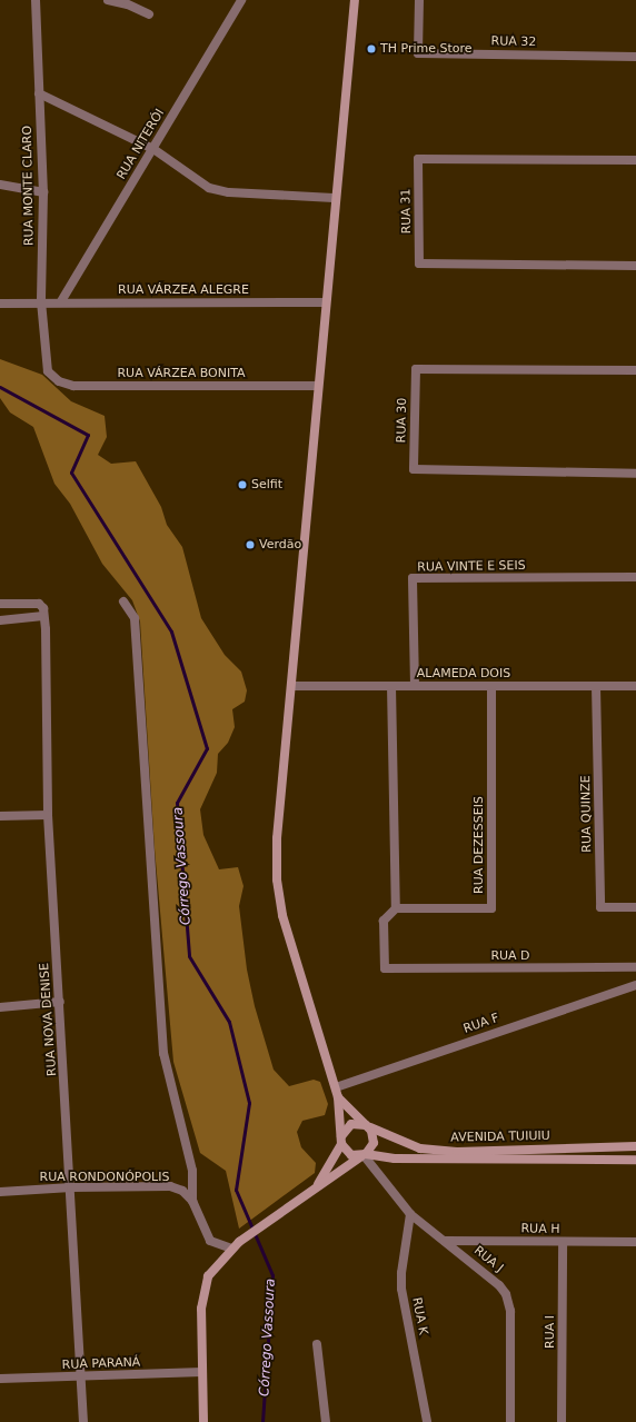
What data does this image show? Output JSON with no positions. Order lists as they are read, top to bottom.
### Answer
{
  "streets": {
    "main road": ["AVENIDA TUIUIU"],
    "street": [
      "RUA 32",
      "RUA NITERÓI",
      "RUA MONTE CLARO",
      "RUA 31",
      "RUA VÁRZEA ALEGRE",
      "RUA VÁRZEA BONITA",
      "RUA 30",
      "RUA VINTE E SEIS",
      "ALAMEDA DOIS",
      "RUA QUINZE",
      "RUA DEZESSEIS",
      "RUA D",
      "RUA NOVA DENISE",
      "RUA F",
      "RUA RONDONÓPOLIS",
      "RUA H",
      "RUA J",
      "RUA K",
      "RUA I",
      "RUA PARANÁ"
    ]
  },
  "crossings": [
    ["RUA NITERÓI", "RUA VÁRZEA ALEGRE"],
    ["RUA MONTE CLARO", "RUA VÁRZEA ALEGRE"],
    ["RUA MONTE CLARO", "RUA VÁRZEA BONITA"],
    ["RUA VINTE E SEIS", "ALAMEDA DOIS"],
    ["ALAMEDA DOIS", "RUA QUINZE"],
    ["ALAMEDA DOIS", "RUA DEZESSEIS"],
    ["RUA DEZESSEIS", "RUA D"],
    ["RUA NOVA DENISE", "RUA RONDONÓPOLIS"],
    ["RUA NOVA DENISE", "RUA PARANÁ"],
    ["AVENIDA TUIUIU", "RUA J"],
    ["RUA H", "RUA J"],
    ["RUA H", "RUA I"],
    ["RUA J", "RUA K"]
  ],
  "water": ["Córrego Vassoura"],
  "places": ["TH Prime Store", "Selfit", "Verdão"]
}
